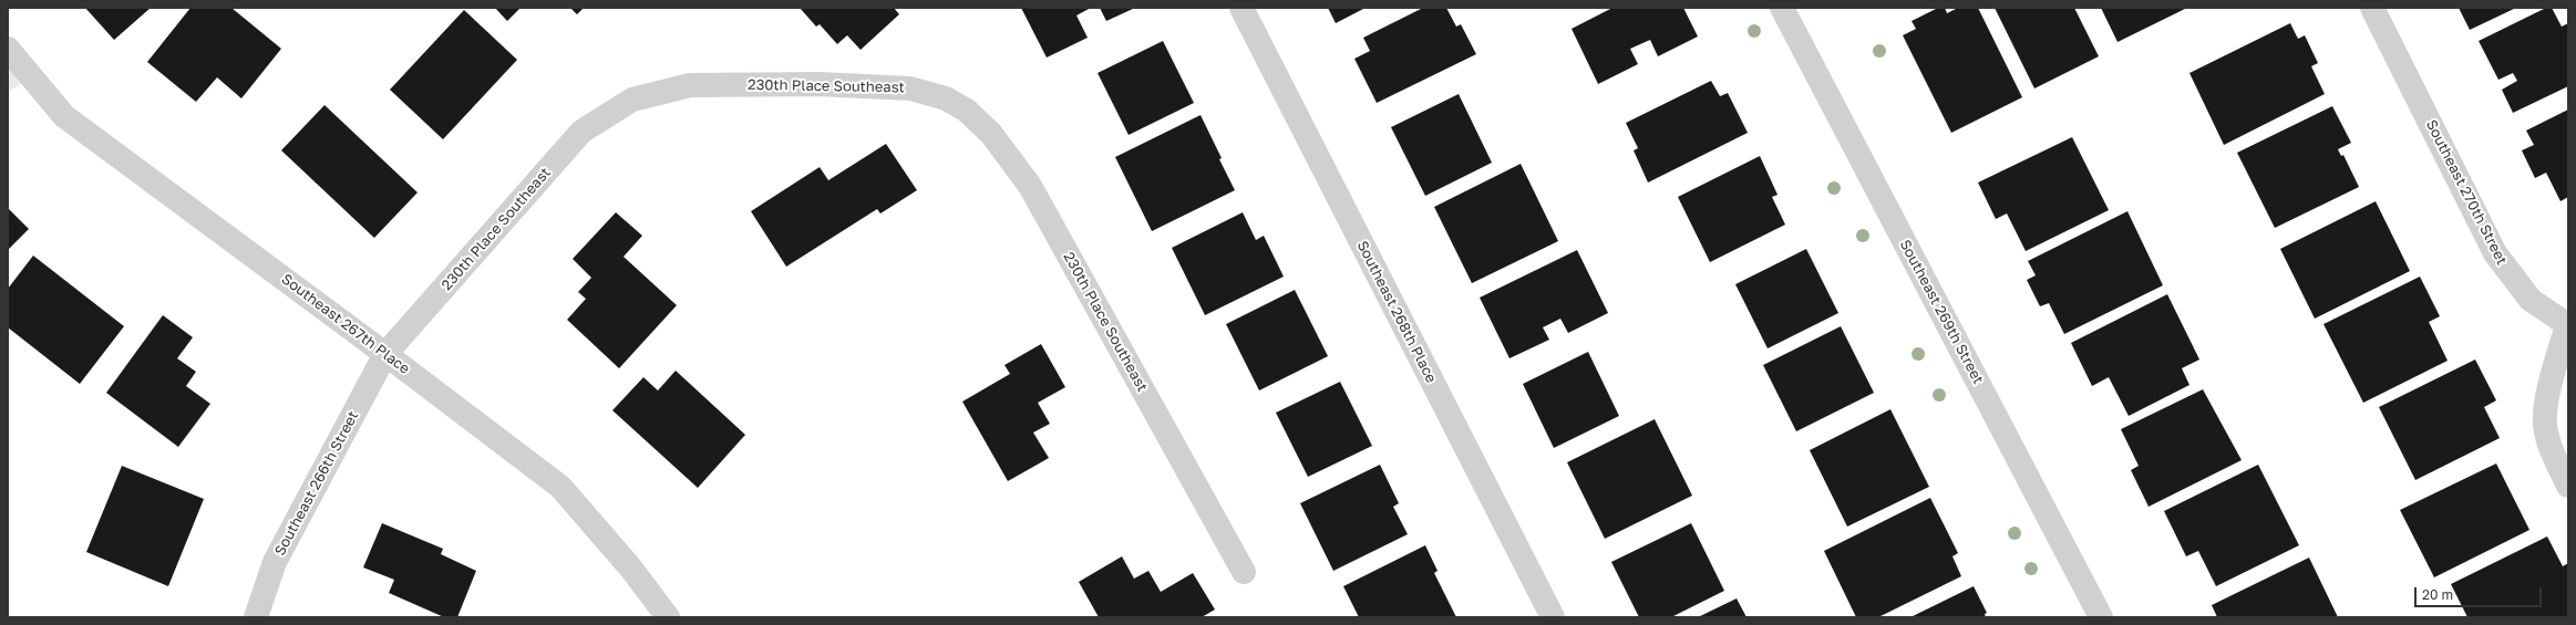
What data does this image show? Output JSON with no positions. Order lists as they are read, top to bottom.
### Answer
{
  "streets": {
    "street": [
      "230th Place Southeast",
      "Southeast 270th Street",
      "Southeast 268th Place",
      "Southeast 269th Street",
      "Southeast 267th Place",
      "Southeast 266th Street"
    ]
  },
  "crossings": [
    ["230th Place Southeast", "Southeast 267th Place"],
    ["230th Place Southeast", "Southeast 266th Street"],
    ["Southeast 267th Place", "Southeast 266th Street"]
  ],
  "scale_bar": "20 m"
}
